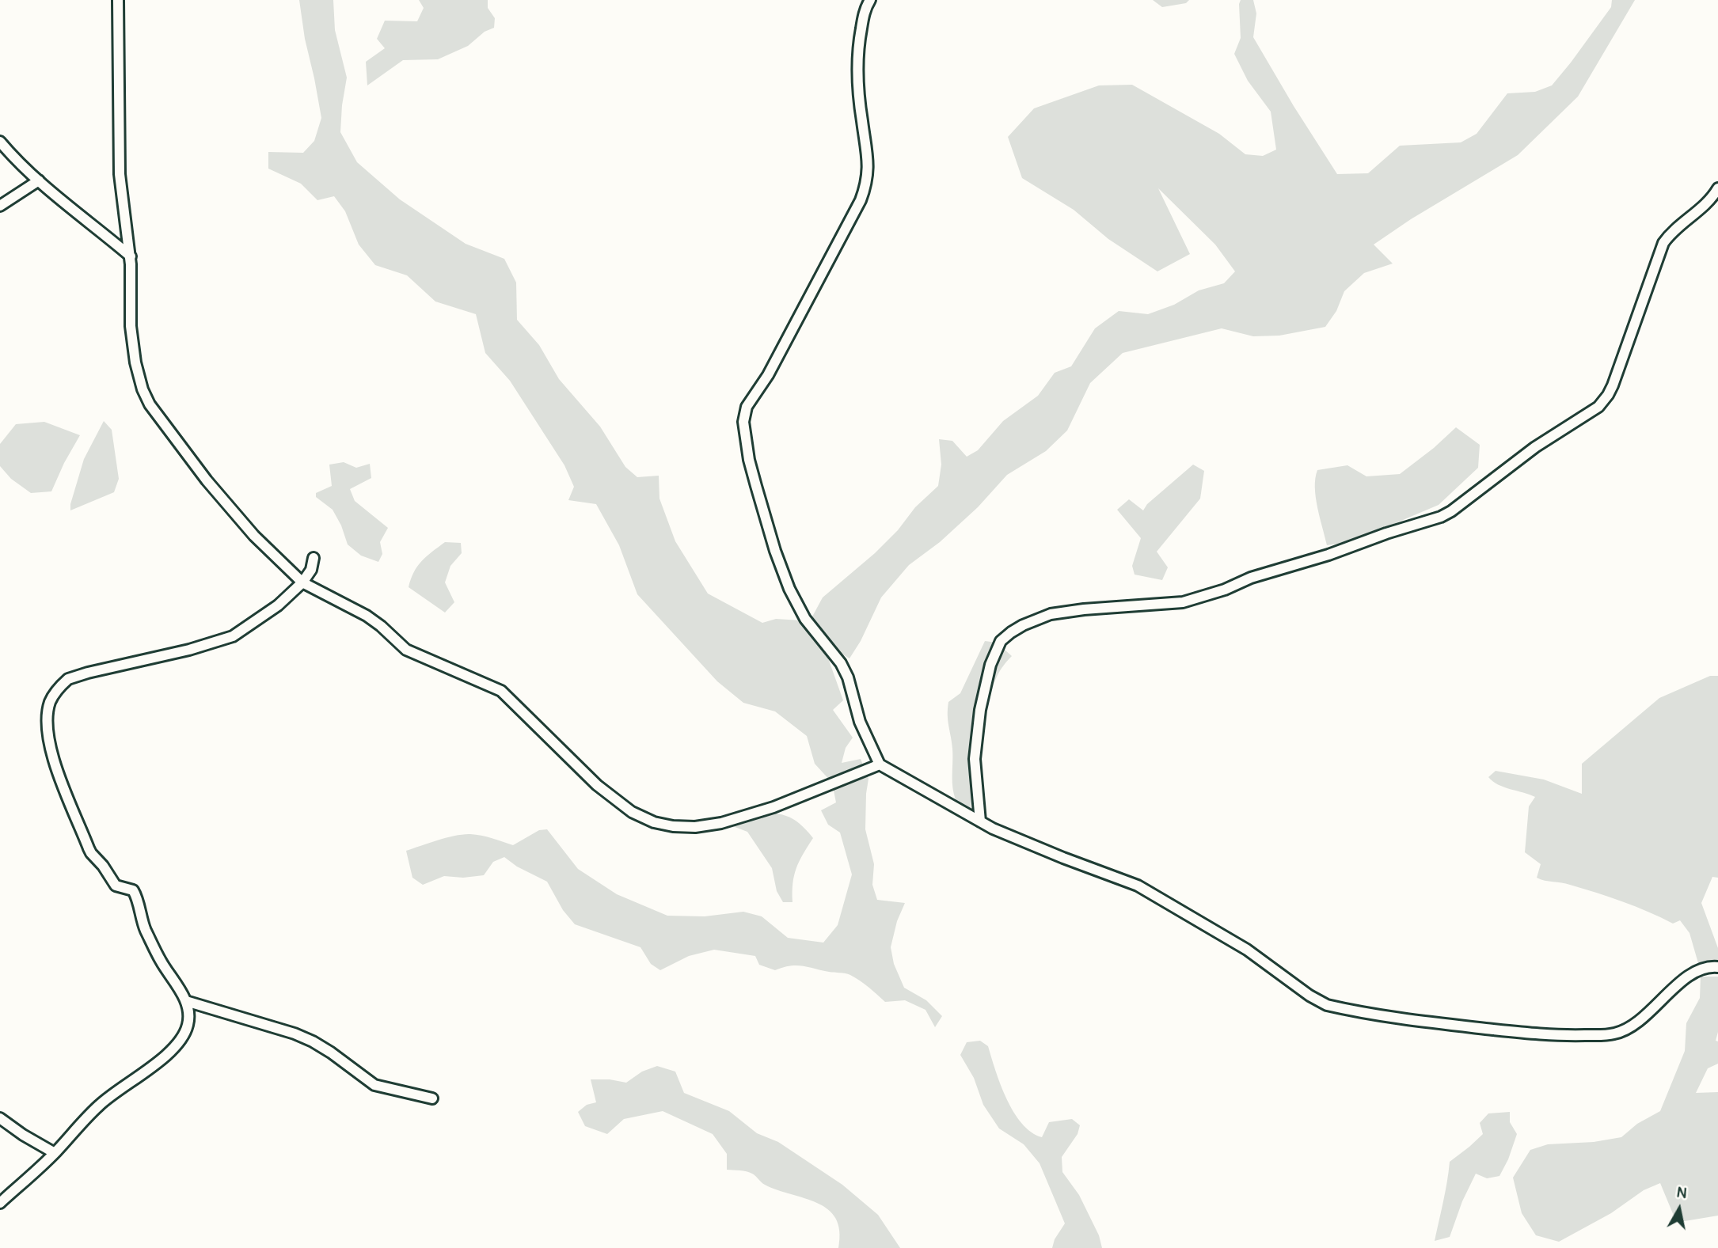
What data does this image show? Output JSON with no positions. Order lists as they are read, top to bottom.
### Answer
{
  "north": "top"
}
